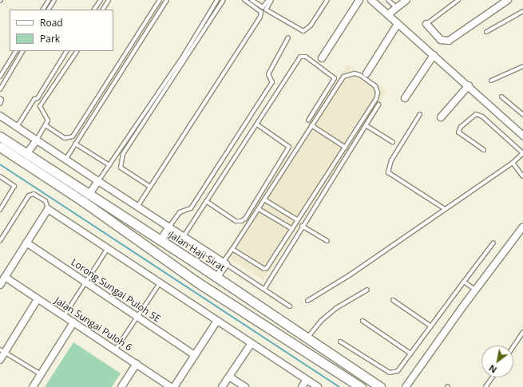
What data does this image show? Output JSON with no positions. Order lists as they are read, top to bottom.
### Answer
{
  "streets": {
    "main road": ["Jalan Haji Sirat"],
    "street": ["Lorong Sungai Puloh 5E", "Jalan Sungai Puloh 6"]
  },
  "legend": ["Road", "Park"],
  "north": "bottom left"
}
